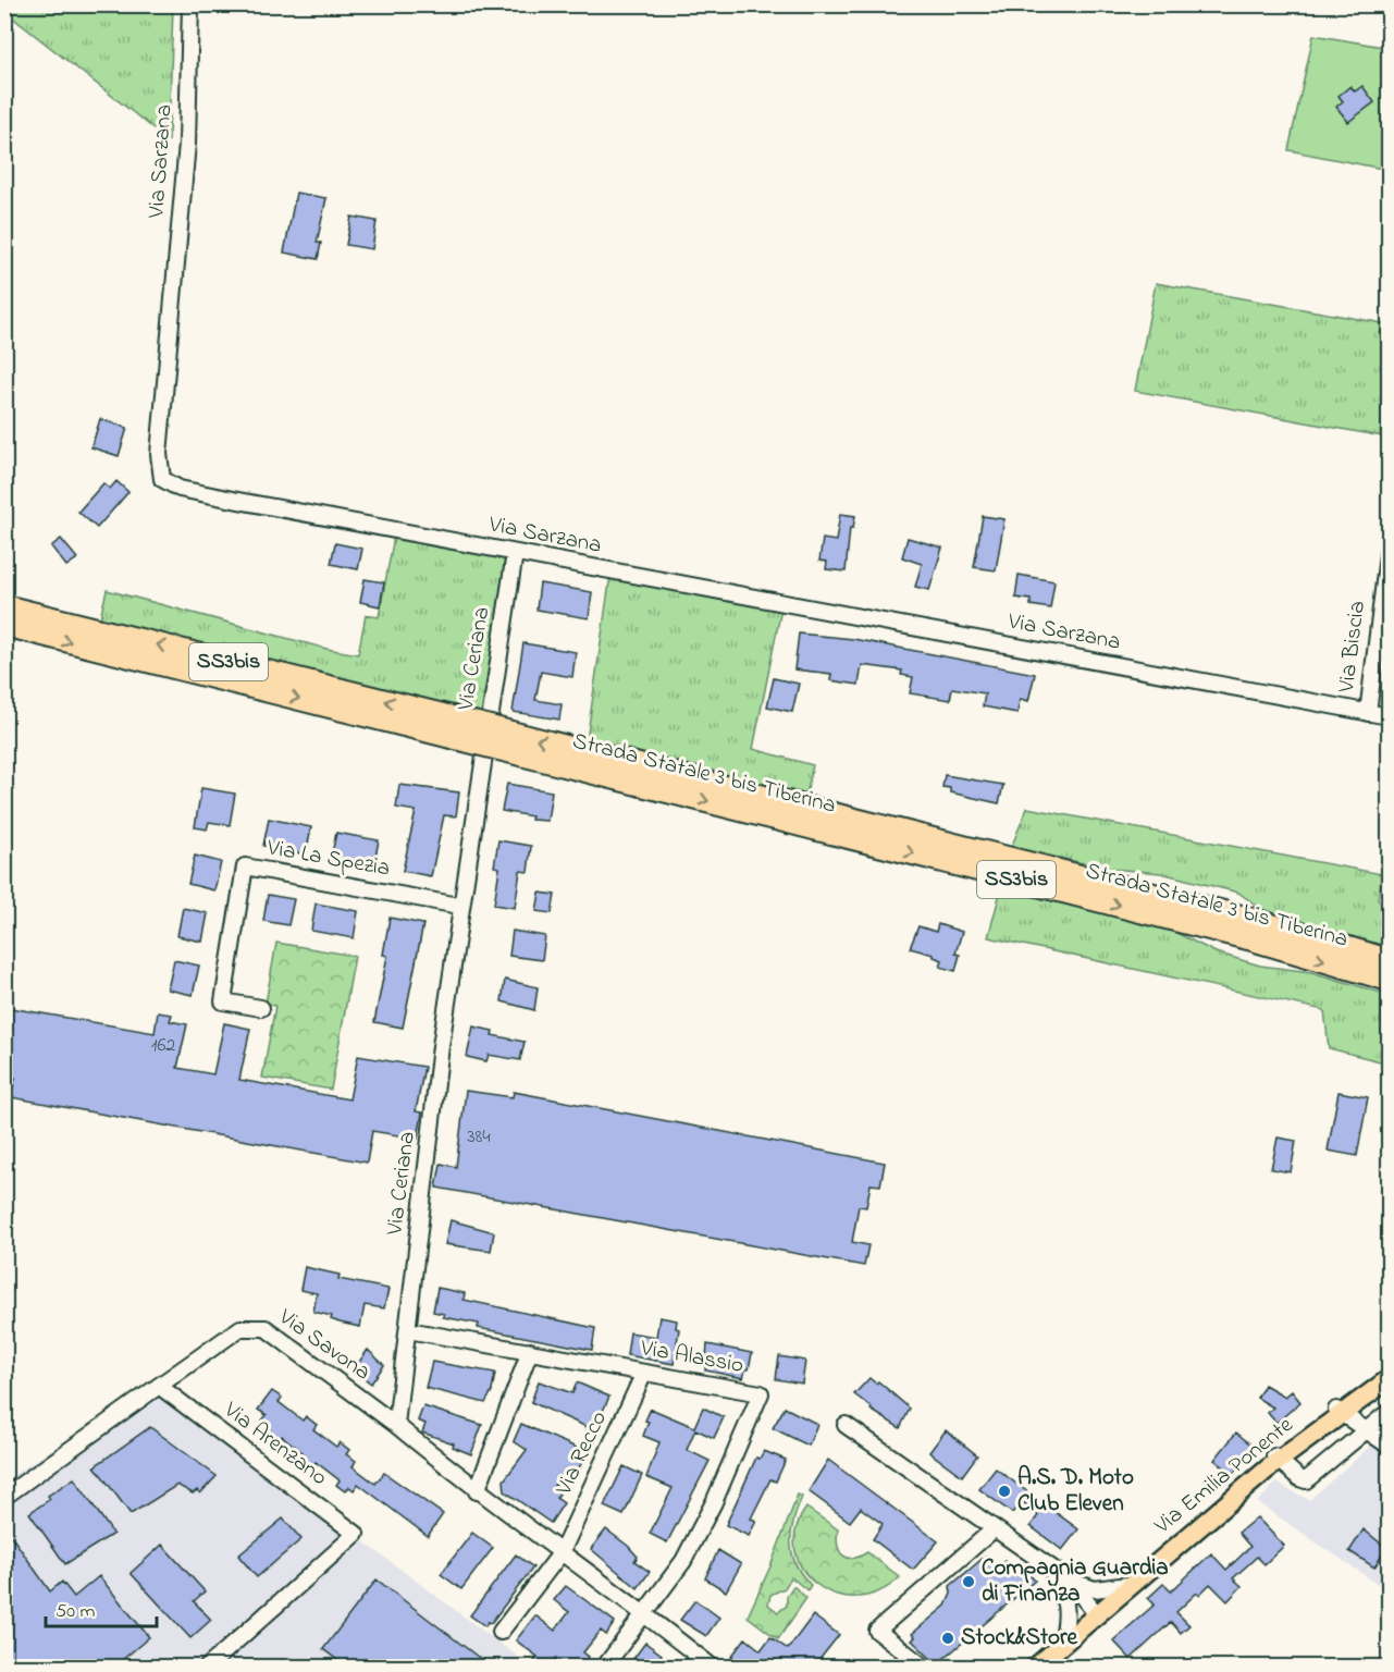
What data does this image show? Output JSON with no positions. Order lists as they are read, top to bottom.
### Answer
{
  "streets": {
    "highway": ["SS3bis", "Strada Statale 3 bis Tiberina"],
    "main road": ["Via Emilia Ponente"],
    "street": [
      "Via Sarzana",
      "Via Biscia",
      "Via Ceriana",
      "Via La Spezia",
      "Via Savona",
      "Via Alassio",
      "Via Arenzano",
      "Via Recco"
    ]
  },
  "crossings": [
    ["Via Sarzana", "Via Biscia"],
    ["Via Sarzana", "Via Ceriana"],
    ["Via Ceriana", "Via La Spezia"],
    ["Via Ceriana", "Via Savona"],
    ["Via Ceriana", "Via Alassio"],
    ["Via Savona", "Via Arenzano"],
    ["Via Alassio", "Via Recco"]
  ],
  "places": ["A.S. D. Moto Club Eleven", "Compagnia Guardia di Finanza", "Stock&Store"],
  "house_numbers": ["162", "384"],
  "scale_bar": "50 m"
}
